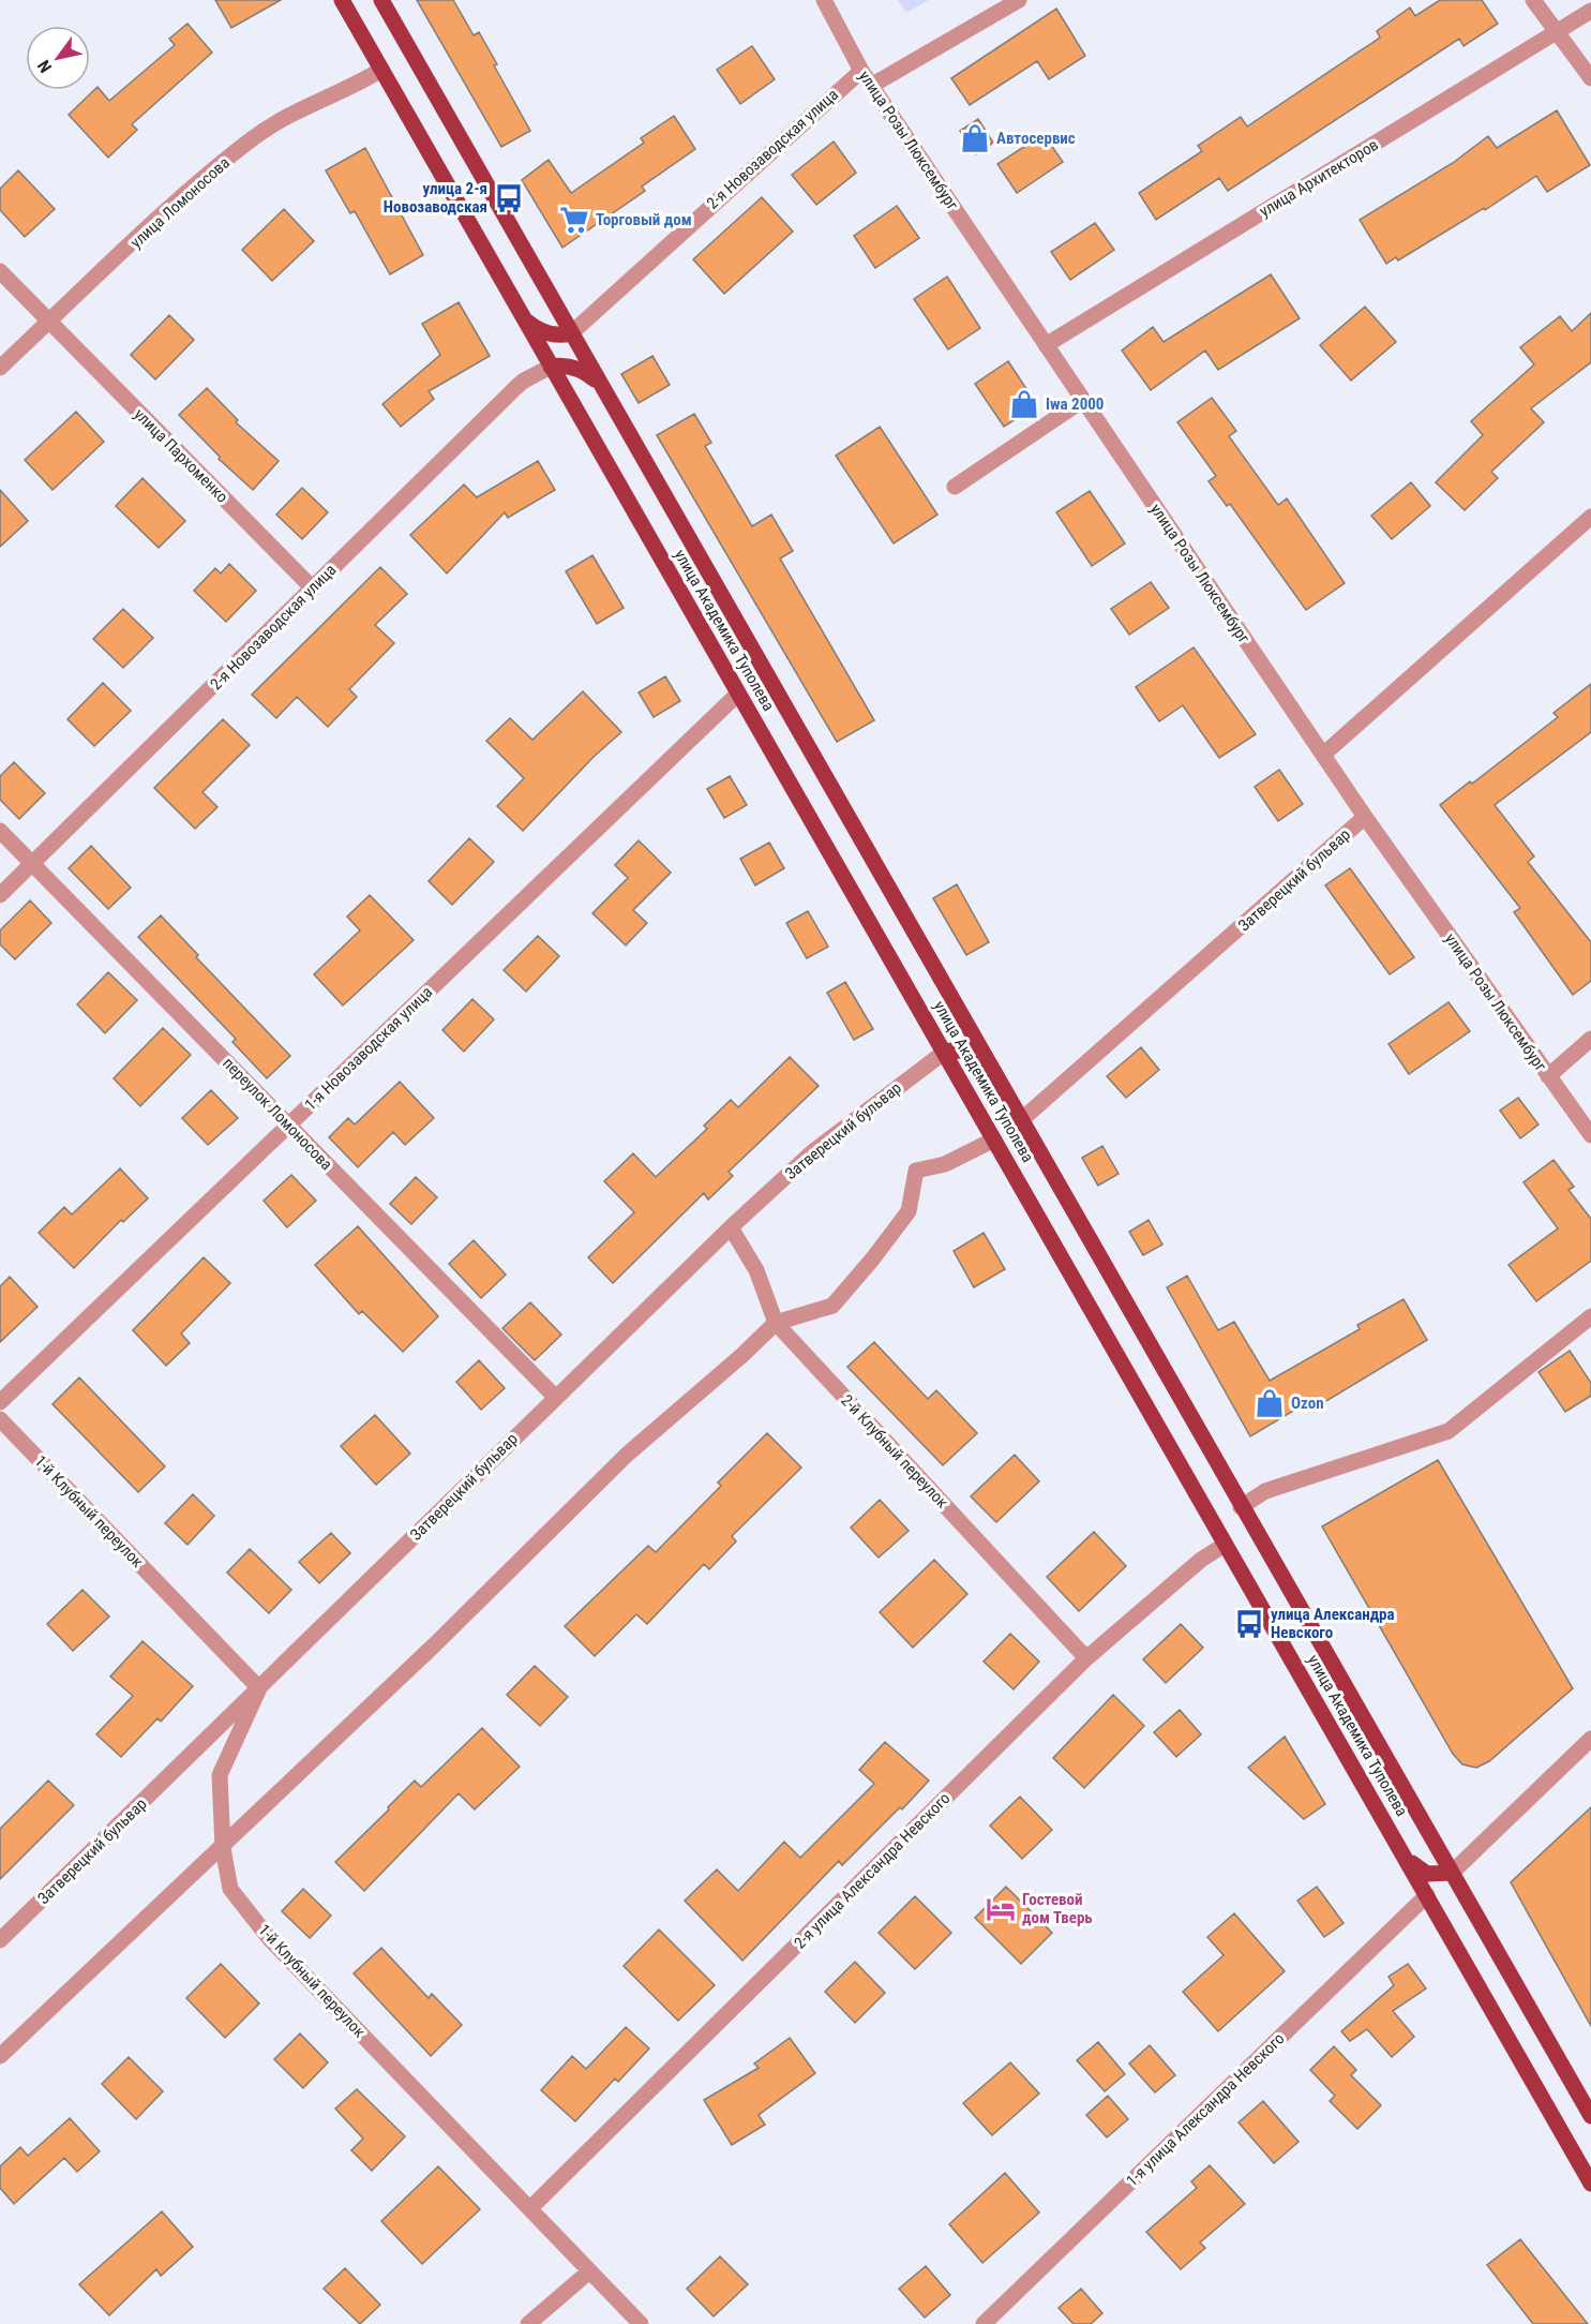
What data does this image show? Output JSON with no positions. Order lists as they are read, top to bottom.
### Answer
{
  "streets": {
    "main road": ["улица Академика Туполева"],
    "street": [
      "улица Розы Люксембург",
      "2-я Новозаводская улица",
      "улица Архитекторов",
      "улица Ломоносова",
      "улица Пархоменко",
      "Затверецкий бульвар",
      "1-я Новозаводская улица",
      "переулок Ломоносова",
      "2-й Клубный переулок",
      "1-й Клубный переулок",
      "2-я улица Александра Невского",
      "1-я улица Александра Невского"
    ]
  },
  "crossings": [
    ["улица Розы Люксембург", "2-я Новозаводская улица"],
    ["улица Розы Люксембург", "улица Архитекторов"],
    ["улица Розы Люксембург", "Затверецкий бульвар"],
    ["2-я Новозаводская улица", "улица Пархоменко"],
    ["2-я Новозаводская улица", "улица Академика Туполева"],
    ["2-я Новозаводская улица", "переулок Ломоносова"],
    ["улица Ломоносова", "улица Пархоменко"],
    ["улица Ломоносова", "улица Академика Туполева"],
    ["улица Академика Туполева", "Затверецкий бульвар"],
    ["улица Академика Туполева", "1-я Новозаводская улица"],
    ["улица Академика Туполева", "2-я улица Александра Невского"],
    ["улица Академика Туполева", "1-я улица Александра Невского"],
    ["Затверецкий бульвар", "переулок Ломоносова"],
    ["Затверецкий бульвар", "2-й Клубный переулок"],
    ["Затверецкий бульвар", "1-й Клубный переулок"],
    ["1-я Новозаводская улица", "переулок Ломоносова"],
    ["2-й Клубный переулок", "2-я улица Александра Невского"],
    ["1-й Клубный переулок", "2-я улица Александра Невского"]
  ],
  "places": {
    "shop": ["Автосервис", "Iwa 2000", "Ozon"],
    "bus stop": ["улица 2-я Новозаводская", "улица Александра Невского"],
    "supermarket": ["Торговый дом"],
    "hotel": ["Гостевой дом Тверь"]
  },
  "north": "bottom left"
}
